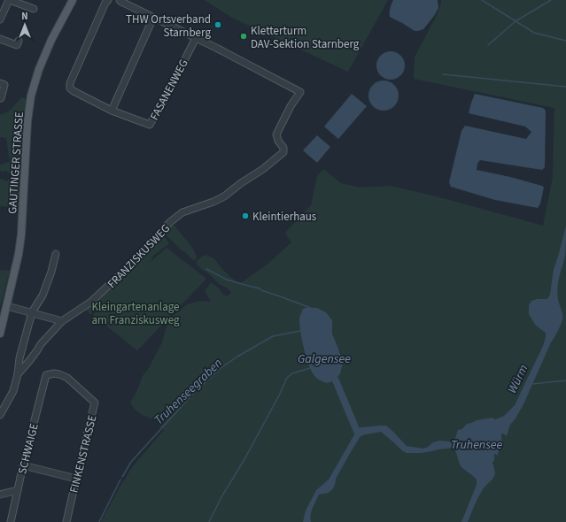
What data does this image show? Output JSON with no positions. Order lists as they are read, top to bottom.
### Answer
{
  "streets": {
    "main road": ["GAUTINGER STRASSE"],
    "street": [
      "FASANENWEG",
      "FRANZISKUSWEG",
      "SCHWAIGE",
      "FINKENSTRASSE"
    ]
  },
  "crossings": [
    ["FASANENWEG", "FRANZISKUSWEG"],
    ["SCHWAIGE", "FINKENSTRASSE"]
  ],
  "water": [
    "Galgensee",
    "Würm",
    "Truhenseegraben",
    "Truhensee"
  ],
  "parks": ["Kleingartenanlage am Franziskusweg"],
  "places": ["THW Ortsverband Starnberg", "Kletterturm DAV-Sektion Starnberg", "Kleintierhaus"],
  "north": "top"
}
